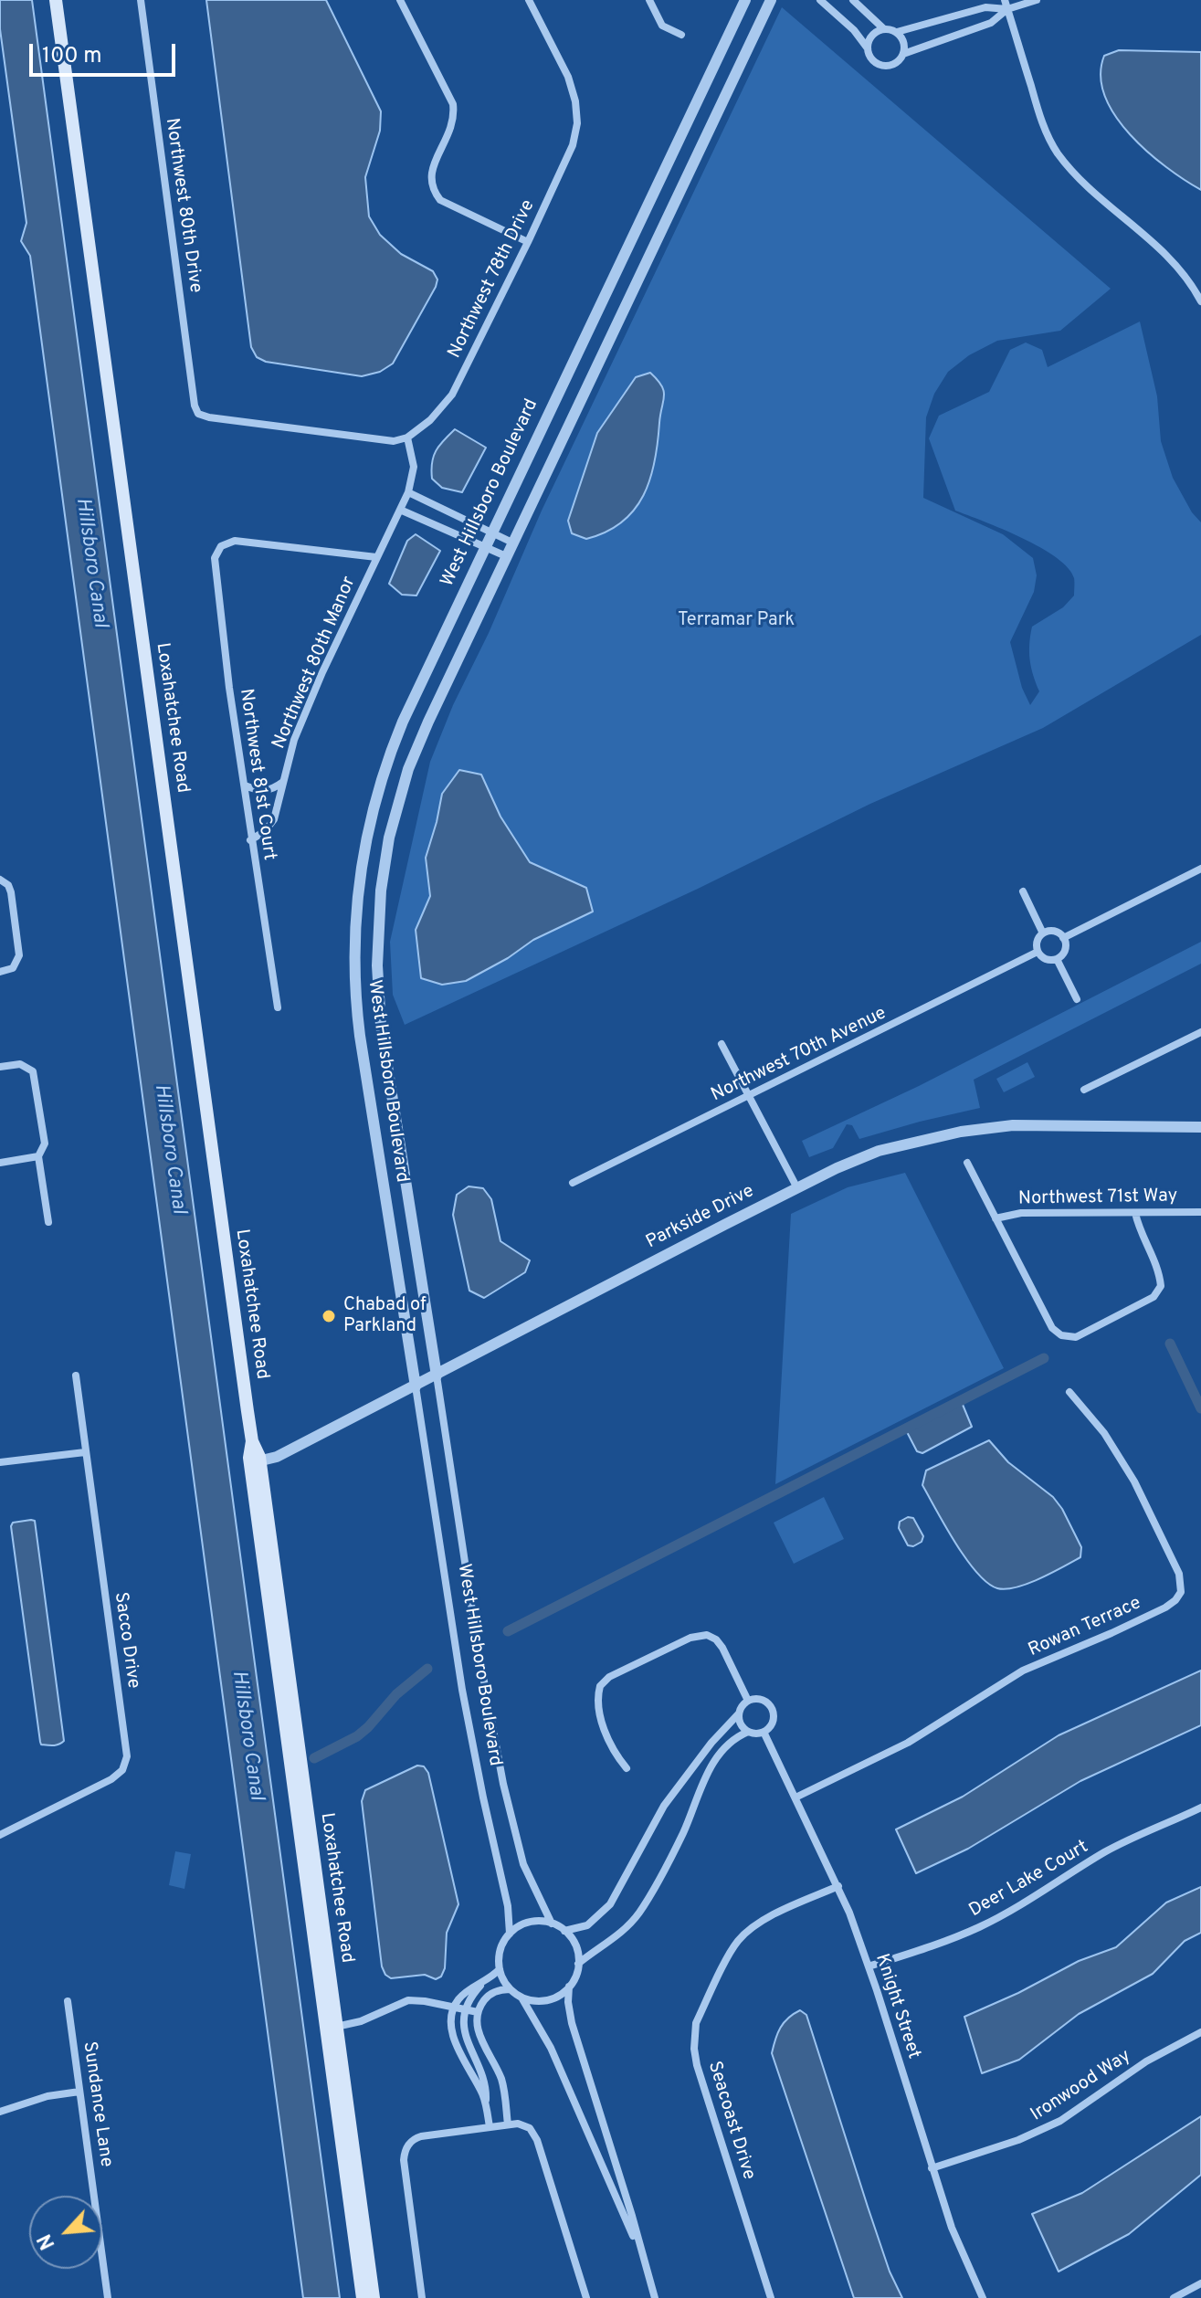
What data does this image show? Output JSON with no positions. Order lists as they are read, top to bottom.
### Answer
{
  "streets": {
    "main road": ["Loxahatchee Road"],
    "street": [
      "Northwest 80th Drive",
      "Northwest 78th Drive",
      "West Hillsboro Boulevard",
      "Northwest 80th Manor",
      "Northwest 81st Court",
      "Northwest 70th Avenue",
      "Northwest 71st Way",
      "Parkside Drive",
      "Rowan Terrace",
      "Sacco Drive",
      "Deer Lake Court",
      "Knight Street",
      "Ironwood Way",
      "Sundance Lane",
      "Seacoast Drive"
    ]
  },
  "crossings": [
    ["Northwest 80th Drive", "Northwest 78th Drive"],
    ["West Hillsboro Boulevard", "Parkside Drive"],
    ["Northwest 80th Manor", "Northwest 81st Court"],
    ["Loxahatchee Road", "Parkside Drive"],
    ["Rowan Terrace", "Knight Street"],
    ["Deer Lake Court", "Knight Street"],
    ["Knight Street", "Ironwood Way"],
    ["Knight Street", "Seacoast Drive"]
  ],
  "water": ["Hillsboro Canal"],
  "parks": ["Terramar Park"],
  "places": ["Chabad of Parkland"],
  "scale_bar": "100 m",
  "north": "bottom left"
}
